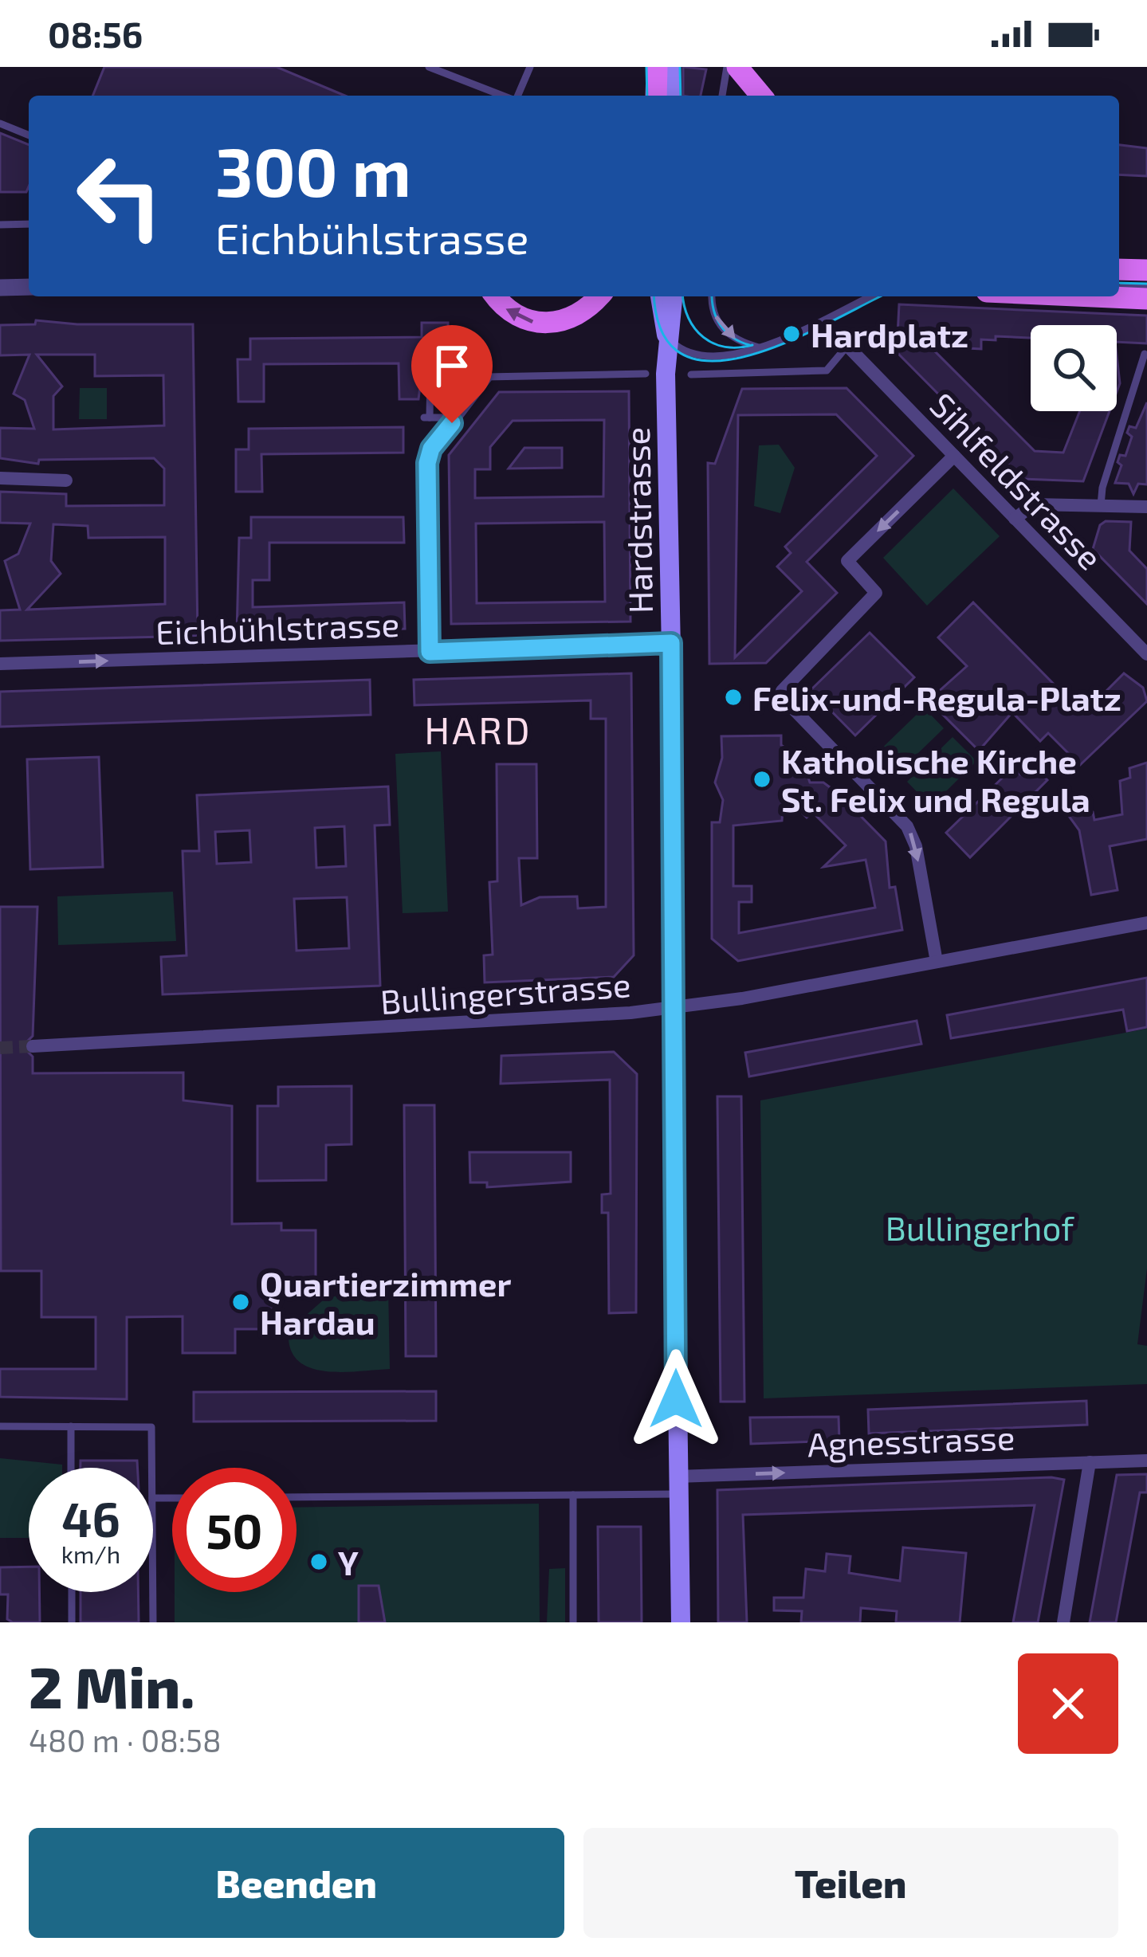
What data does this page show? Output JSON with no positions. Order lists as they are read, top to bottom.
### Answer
{
  "streets": {
    "main road": ["Hardstrasse"],
    "street": [
      "Sihlfeldstrasse",
      "Eichbühlstrasse",
      "Bullingerstrasse",
      "Agnesstrasse"
    ]
  },
  "crossings": [
    ["Hardstrasse", "Eichbühlstrasse"],
    ["Hardstrasse", "Bullingerstrasse"],
    ["Hardstrasse", "Agnesstrasse"]
  ],
  "one_way": ["Eichbühlstrasse", "Agnesstrasse"],
  "districts": ["HARD"],
  "parks": ["Bullingerhof"],
  "places": [
    "Hardplatz",
    "Felix-und-Regula-Platz",
    "Katholische Kirche St. Felix und Regula",
    "Quartierzimmer Hardau",
    "Y"
  ],
  "page": {
    "status": "08:56",
    "turn": ["300 m", "Eichbühlstrasse"],
    "speed": "46 km/h",
    "limit": "50",
    "heading": ["2 Min.", "480 m · 08:58"],
    "buttons": ["Beenden", "Teilen"]
  }
}
